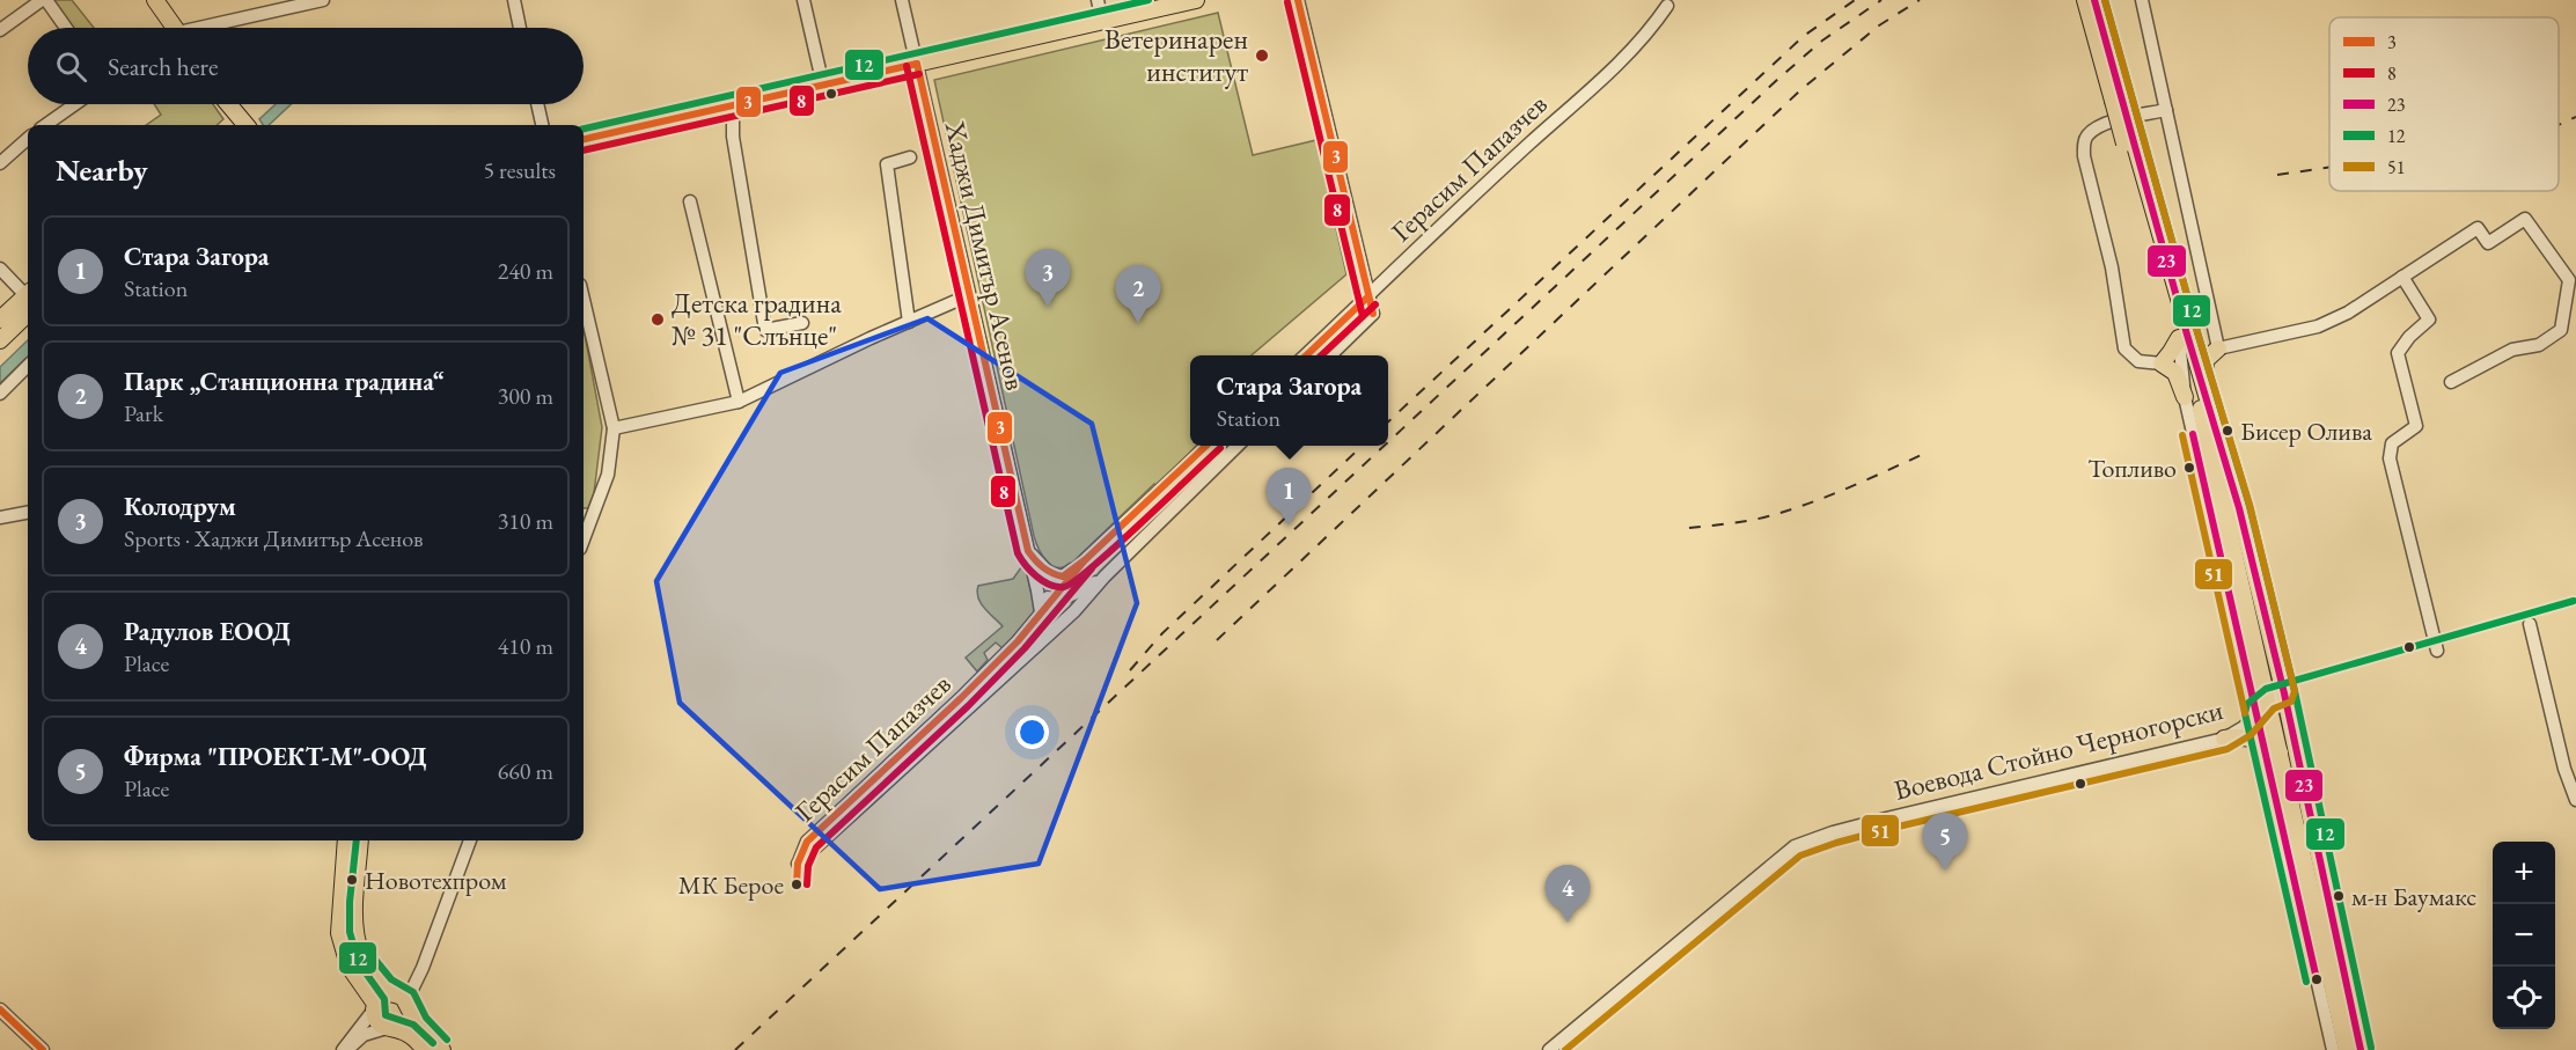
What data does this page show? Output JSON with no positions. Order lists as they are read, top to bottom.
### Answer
{
  "streets": {
    "street": ["Герасим Папазчев", "Хаджи Димитър Асенов", "Воевода Стойно Черногорски"]
  },
  "crossings": [
    ["Герасим Папазчев", "Хаджи Димитър Асенов"]
  ],
  "places": [
    "Ветеринарен институт",
    "Детска градина № 31 \"Слънце\"",
    "Бисер Олива",
    "Топливо",
    "Новотехпром",
    "МК Берое",
    "м-н Баумакс"
  ],
  "lines": [
    "transit line 3",
    "transit line 23",
    "transit line 12",
    "transit line 51",
    "transit line 8"
  ],
  "legend": [
    "3",
    "8",
    "23",
    "12",
    "51"
  ],
  "page": {
    "search": "Search here",
    "heading": ["Nearby", "5 results"],
    "list": [
      {
        "mark": "1",
        "name": "Стара Загора",
        "note": "Station",
        "value": "240 m"
      },
      {
        "mark": "2",
        "name": "Парк „Станционна градина“",
        "note": "Park",
        "value": "300 m"
      },
      {
        "mark": "3",
        "name": "Колодрум",
        "note": "Sports · Хаджи Димитър Асенов",
        "value": "310 m"
      },
      {
        "mark": "4",
        "name": "Радулов ЕООД",
        "note": "Place",
        "value": "410 m"
      },
      {
        "mark": "5",
        "name": "Фирма \"ПРОЕКТ-М\"-ООД",
        "note": "Place",
        "value": "660 m"
      }
    ],
    "pins": [
      "3",
      "2",
      "1",
      "5",
      "4"
    ],
    "popup": ["Стара Загора", "Station"],
    "map_buttons": ["+", "−"]
  }
}
